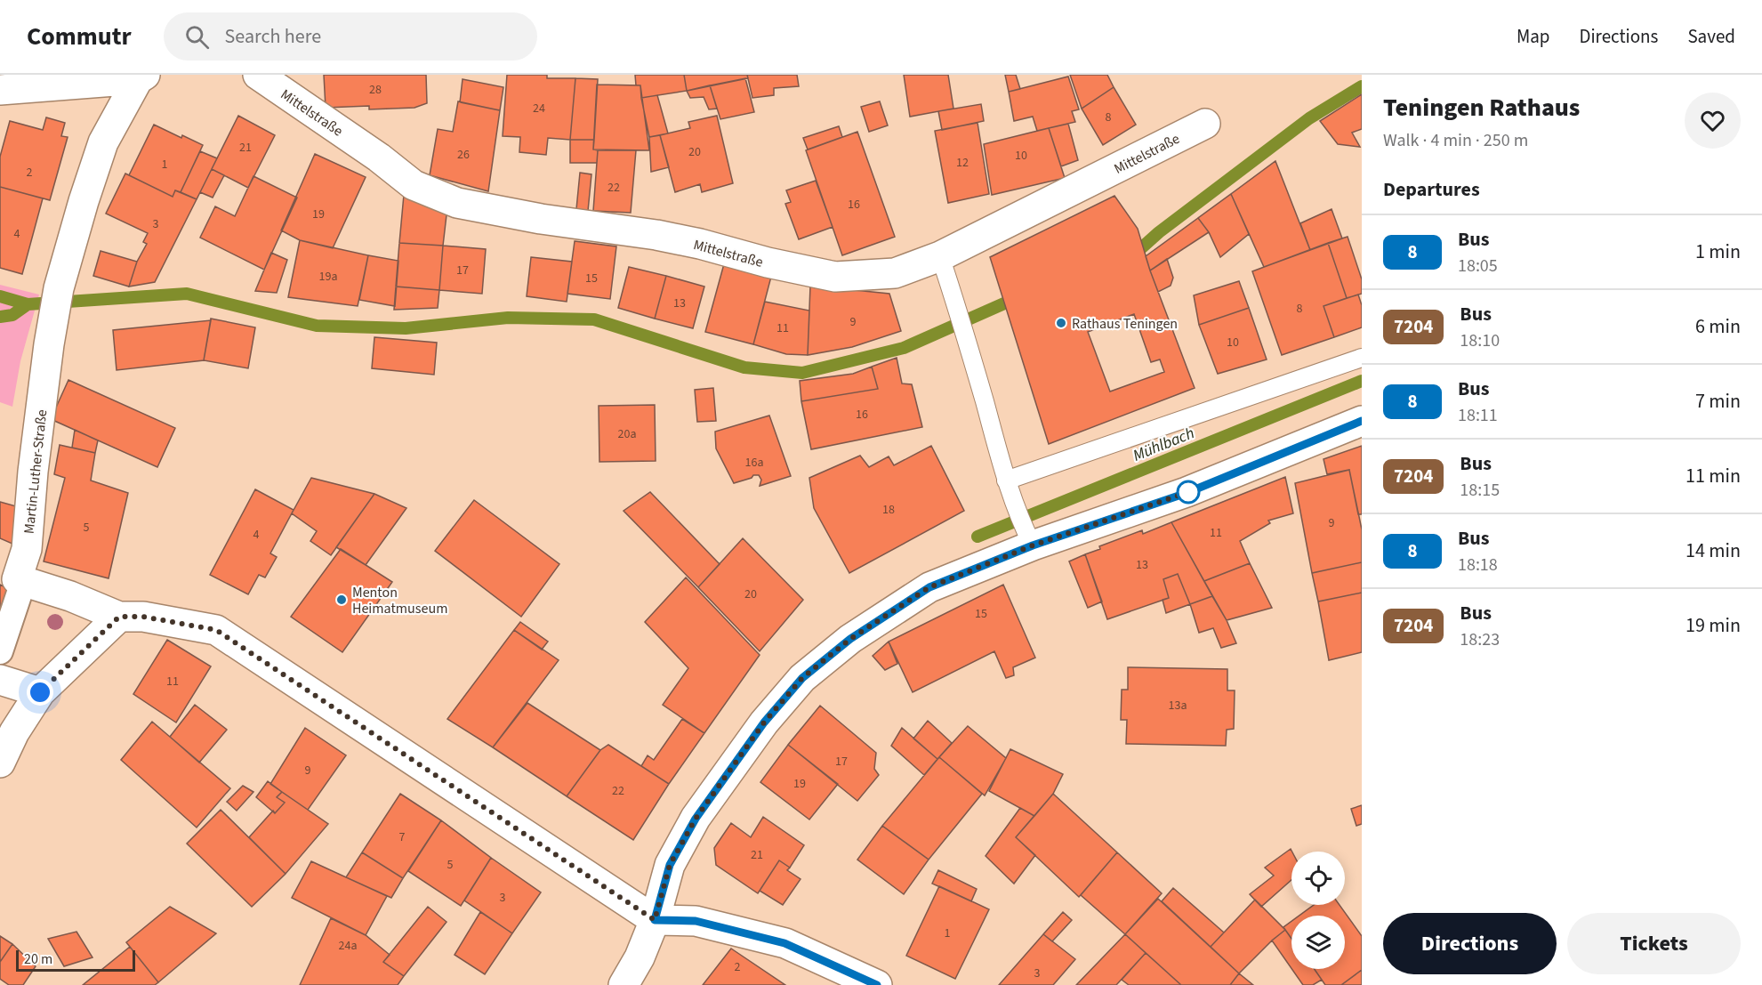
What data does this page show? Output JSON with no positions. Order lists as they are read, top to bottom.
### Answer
{
  "streets": {
    "street": ["Mittelstraße", "Martin-Luther-Straße"]
  },
  "water": ["Mühlbach"],
  "places": ["Rathaus Teningen", "Menton Heimatmuseum"],
  "lines": ["bus line 8"],
  "house_numbers": [
    "28",
    "24",
    "8",
    "21",
    "20",
    "26",
    "10",
    "12",
    "1",
    "2",
    "22",
    "16",
    "19",
    "3",
    "4",
    "17",
    "19a",
    "15",
    "13",
    "8",
    "9",
    "11",
    "10",
    "16",
    "20a",
    "16a",
    "18",
    "9",
    "5",
    "11",
    "4",
    "13",
    "20",
    "15",
    "11",
    "13a",
    "17",
    "9",
    "19",
    "22",
    "7",
    "21",
    "5",
    "3",
    "1",
    "24a",
    "2",
    "3"
  ],
  "scale_bar": "20 m",
  "page": {
    "header": "Commutr",
    "search": "Search here",
    "nav": ["Map", "Directions", "Saved"],
    "heading": [
      ["Teningen Rathaus", "Walk · 4 min · 250 m"],
      "Departures"
    ],
    "list": [
      {
        "mark": "8",
        "name": "Bus",
        "note": "18:05",
        "value": "1 min"
      },
      {
        "mark": "7204",
        "name": "Bus",
        "note": "18:10",
        "value": "6 min"
      },
      {
        "mark": "8",
        "name": "Bus",
        "note": "18:11",
        "value": "7 min"
      },
      {
        "mark": "7204",
        "name": "Bus",
        "note": "18:15",
        "value": "11 min"
      },
      {
        "mark": "8",
        "name": "Bus",
        "note": "18:18",
        "value": "14 min"
      },
      {
        "mark": "7204",
        "name": "Bus",
        "note": "18:23",
        "value": "19 min"
      }
    ],
    "buttons": ["Directions", "Tickets"],
    "scale": "20 m"
  }
}
